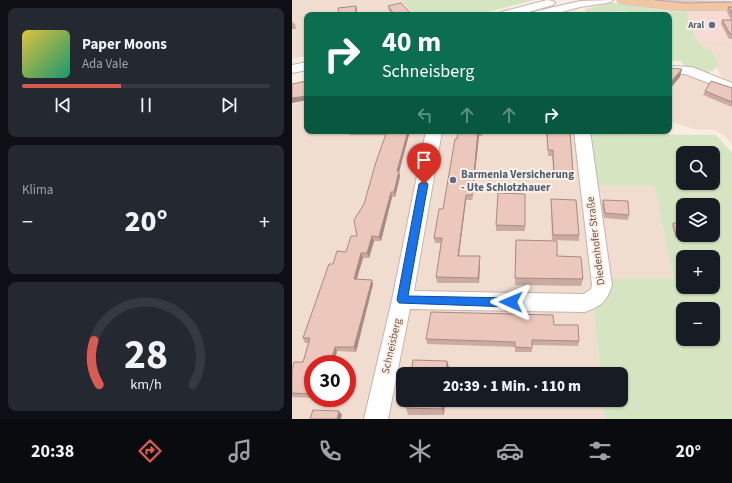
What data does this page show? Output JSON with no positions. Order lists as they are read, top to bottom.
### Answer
{
  "streets": {
    "street": ["Diedenhofer Straße", "Schneisberg"]
  },
  "crossings": [
    ["Diedenhofer Straße", "Schneisberg"]
  ],
  "places": ["Aral", "Barmenia Versicherung - Ute Schlotzhauer"],
  "page": {
    "turn": ["40 m", "Schneisberg"],
    "song": ["Paper Moons", "Ada Vale"],
    "tile": "Klima",
    "map_buttons": ["+", "−"],
    "heat": ["−", "20°", "+"],
    "limit": "30",
    "trip": "20:39 · 1 Min. · 110 m",
    "tabs": ["20:38", "20°"],
    "gauge": ["28", "km/h"]
  }
}
